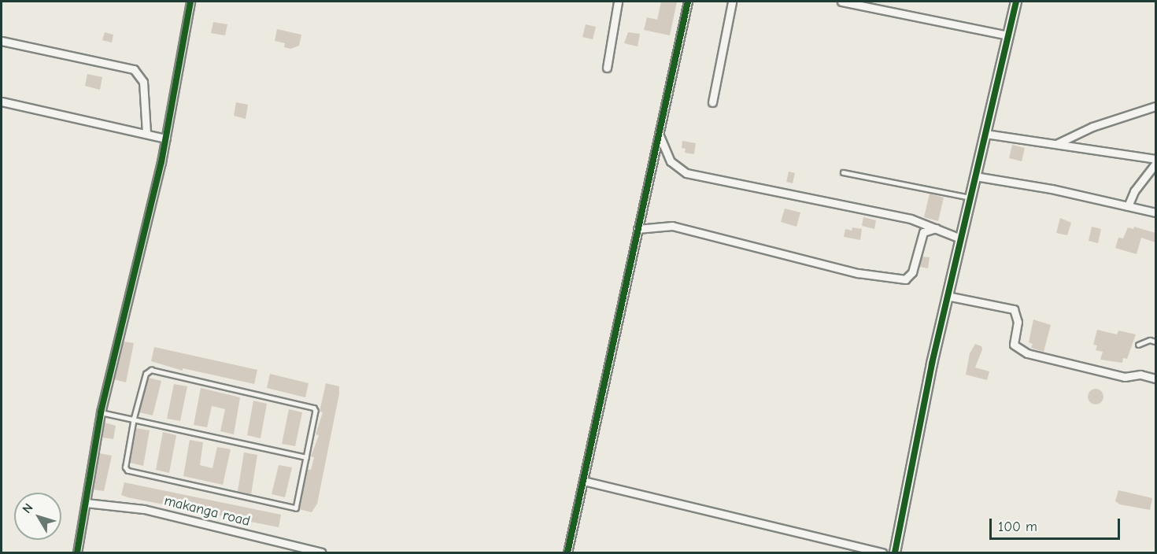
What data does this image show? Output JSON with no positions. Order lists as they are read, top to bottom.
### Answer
{
  "streets": {
    "street": ["makanga road"]
  },
  "scale_bar": "100 m",
  "north": "top left"
}
